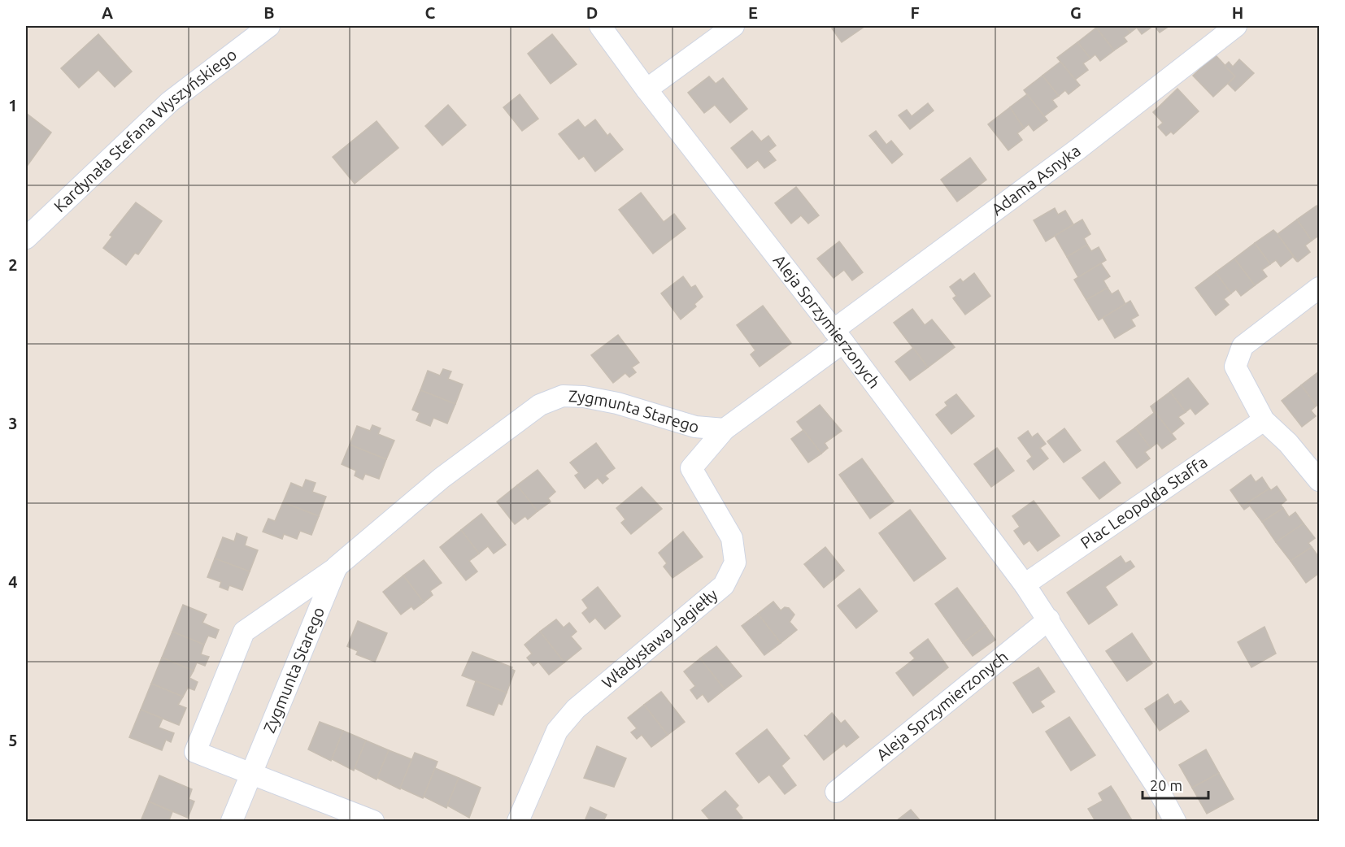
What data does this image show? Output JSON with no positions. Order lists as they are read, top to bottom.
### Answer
{
  "streets": {
    "street": [
      "Kardynała Stefana Wyszyńskiego",
      "Adama Asnyka",
      "Aleja Sprzymierzonych",
      "Zygmunta Starego",
      "Plac Leopolda Staffa",
      "Władysława Jagiełły"
    ]
  },
  "crossings": [
    ["Adama Asnyka", "Aleja Sprzymierzonych"],
    ["Aleja Sprzymierzonych", "Plac Leopolda Staffa"],
    ["Zygmunta Starego", "Władysława Jagiełły"]
  ],
  "scale_bar": "20 m",
  "grid": {
    "columns": [
      "A",
      "B",
      "C",
      "D",
      "E",
      "F",
      "G",
      "H"
    ],
    "rows": [
      "1",
      "2",
      "3",
      "4",
      "5"
    ]
  }
}
